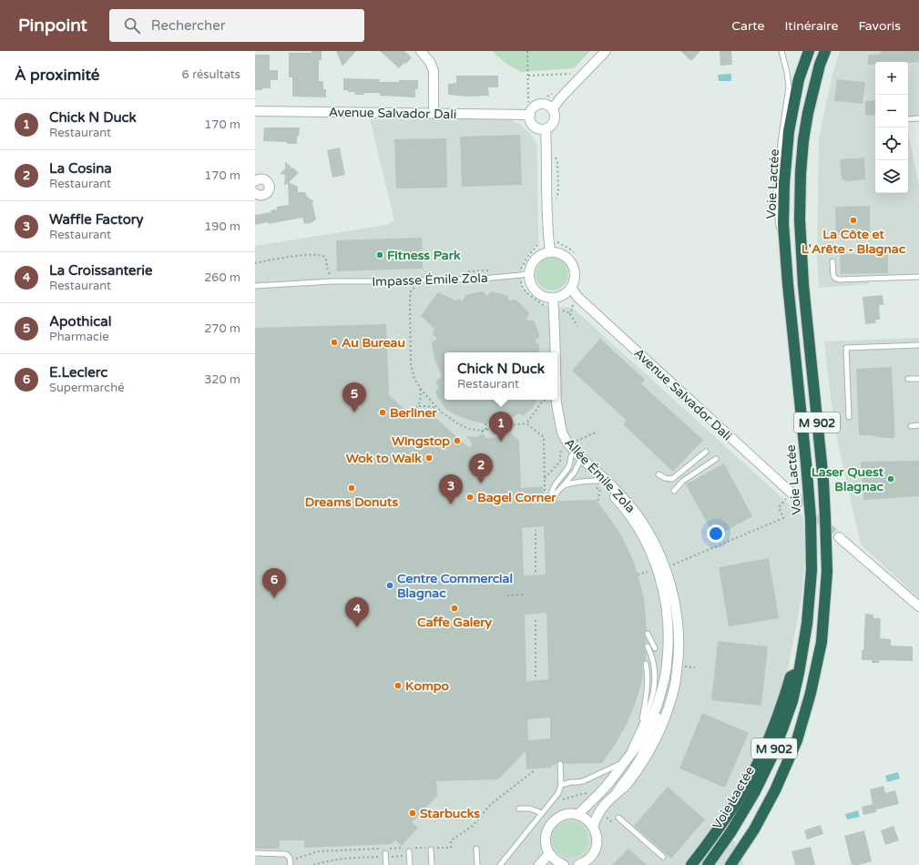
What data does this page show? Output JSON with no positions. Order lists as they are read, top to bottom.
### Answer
{
  "streets": {
    "highway": ["Voie Lactée", "M 902"],
    "street": ["Avenue Salvador Dali", "Allée Émile Zola"],
    "lane": ["Impasse Émile Zola"]
  },
  "crossings": [
    ["Avenue Salvador Dali", "Impasse Émile Zola"],
    ["Avenue Salvador Dali", "Allée Émile Zola"],
    ["Impasse Émile Zola", "Allée Émile Zola"]
  ],
  "places": [
    "La Côte et L'Arête - Blagnac",
    "Fitness Park",
    "Au Bureau",
    "Berliner",
    "Wingstop",
    "Wok to Walk",
    "Laser Quest Blagnac",
    "Dreams Donuts",
    "Bagel Corner",
    "Centre Commercial Blagnac",
    "Caffe Galery",
    "Kompo",
    "Starbucks"
  ],
  "page": {
    "header": "Pinpoint",
    "search": "Rechercher",
    "nav": ["Carte", "Itinéraire", "Favoris"],
    "heading": ["À proximité", "6 résultats"],
    "map_buttons": ["+", "−"],
    "list": [
      {
        "mark": "1",
        "name": "Chick N Duck",
        "note": "Restaurant",
        "value": "170 m"
      },
      {
        "mark": "2",
        "name": "La Cosina",
        "note": "Restaurant",
        "value": "170 m"
      },
      {
        "mark": "3",
        "name": "Waffle Factory",
        "note": "Restaurant",
        "value": "190 m"
      },
      {
        "mark": "4",
        "name": "La Croissanterie",
        "note": "Restaurant",
        "value": "260 m"
      },
      {
        "mark": "5",
        "name": "Apothical",
        "note": "Pharmacie",
        "value": "270 m"
      },
      {
        "mark": "6",
        "name": "E.Leclerc",
        "note": "Supermarché",
        "value": "320 m"
      }
    ],
    "popup": ["Chick N Duck", "Restaurant"],
    "pins": [
      "5",
      "1",
      "2",
      "3",
      "6",
      "4"
    ]
  }
}
